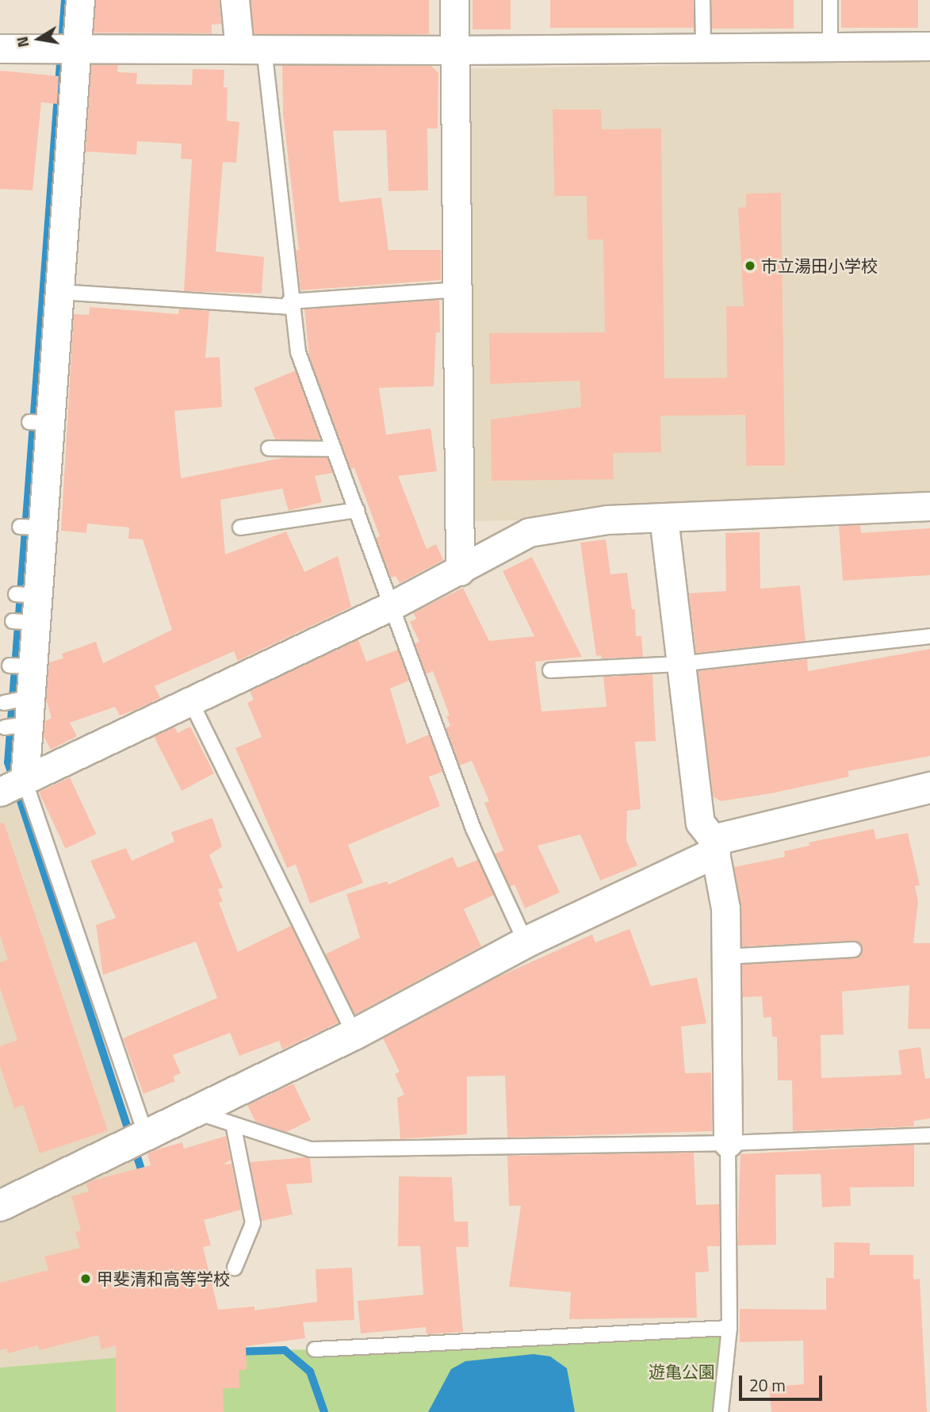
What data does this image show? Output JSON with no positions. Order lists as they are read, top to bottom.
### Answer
{
  "parks": ["遊亀公園"],
  "places": ["市立湯田小学校", "甲斐清和高等学校"],
  "scale_bar": "20 m",
  "north": "left"
}
